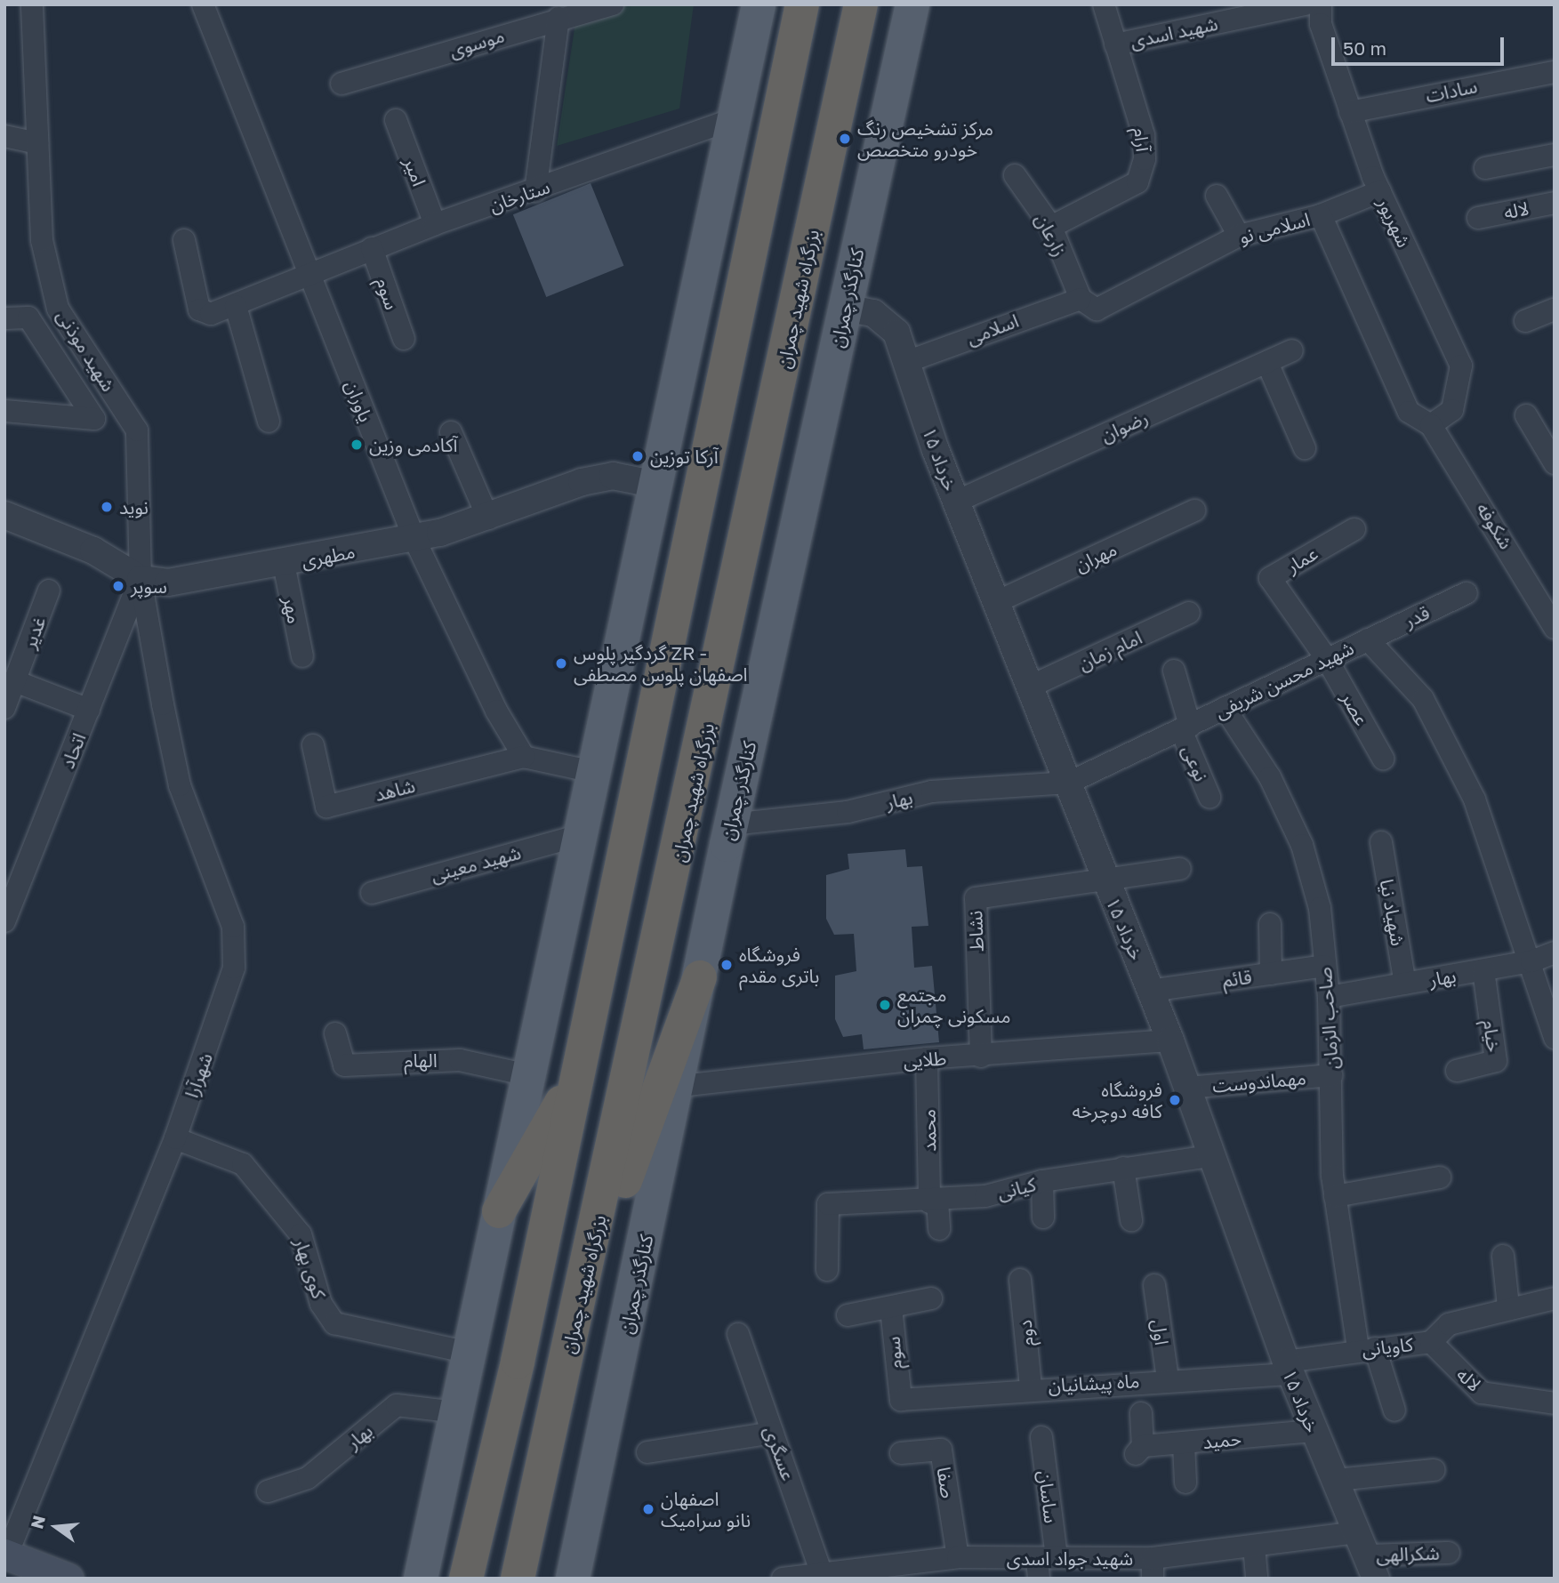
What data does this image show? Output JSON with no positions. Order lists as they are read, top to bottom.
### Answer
{
  "streets": {
    "highway": ["بزرگراه شهید چمران"],
    "main road": ["کنارگذر چمران"],
    "street": [
      "شهید اسدی",
      "موسوی",
      "سادات",
      "آرام",
      "امیر",
      "ستارخان",
      "لاله",
      "شهریور",
      "اسلامی نو",
      "زارعان",
      "سوم",
      "اسلامی",
      "شهید موذنی",
      "یاوران",
      "رضوان",
      "۱۵ خرداد",
      "شکوفه",
      "مطهری",
      "مهران",
      "عمار",
      "مهر",
      "قدر",
      "غدیر",
      "امام زمان",
      "شهید محسن شریفی",
      "عصر",
      "اتحاد",
      "نوعی",
      "شاهد",
      "بهار",
      "شهید معینی",
      "شهیاد نیا",
      "نشاط",
      "قائم",
      "صاحب الزمان",
      "خیام",
      "طلایی",
      "الهام",
      "شهرآرا",
      "مهماندوست",
      "محمد",
      "کیانی",
      "کوی بهار",
      "اول",
      "دوم",
      "کاویانی",
      "ماه پیشانیان",
      "حمید",
      "عسگری",
      "صفا",
      "ساسان",
      "شکرالهی",
      "شهید جواد اسدی"
    ]
  },
  "crossings": [
    ["شهید اسدی", "آرام"],
    ["سادات", "شهریور"],
    ["آرام", "زارعان"],
    ["امیر", "ستارخان"],
    ["ستارخان", "سوم"],
    ["ستارخان", "یاوران"],
    ["لاله", "کاویانی"],
    ["شهریور", "اسلامی نو"],
    ["شهریور", "شکوفه"],
    ["اسلامی نو", "زارعان"],
    ["اسلامی نو", "اسلامی"],
    ["اسلامی نو", "شکوفه"],
    ["زارعان", "اسلامی"],
    ["سوم", "ماه پیشانیان"],
    ["کنارگذر چمران", "۱۵ خرداد"],
    ["کنارگذر چمران", "بهار"],
    ["کنارگذر چمران", "طلایی"],
    ["اسلامی", "۱۵ خرداد"],
    ["شهید موذنی", "مطهری"],
    ["شهید موذنی", "اتحاد"],
    ["شهید موذنی", "شهرآرا"],
    ["یاوران", "مطهری"],
    ["یاوران", "شاهد"],
    ["رضوان", "۱۵ خرداد"],
    ["۱۵ خرداد", "مهران"],
    ["۱۵ خرداد", "امام زمان"],
    ["۱۵ خرداد", "شهید محسن شریفی"],
    ["۱۵ خرداد", "بهار"],
    ["۱۵ خرداد", "نشاط"],
    ["۱۵ خرداد", "قائم"],
    ["۱۵ خرداد", "طلایی"],
    ["۱۵ خرداد", "مهماندوست"],
    ["۱۵ خرداد", "کیانی"],
    ["۱۵ خرداد", "کاویانی"],
    ["۱۵ خرداد", "ماه پیشانیان"],
    ["۱۵ خرداد", "حمید"],
    ["۱۵ خرداد", "شکرالهی"],
    ["۱۵ خرداد", "شهید جواد اسدی"],
    ["مطهری", "مهر"],
    ["مطهری", "اتحاد"],
    ["مطهری", "شهرآرا"],
    ["عمار", "شهید محسن شریفی"],
    ["عمار", "عصر"],
    ["قدر", "شهید محسن شریفی"],
    ["شهید محسن شریفی", "عصر"],
    ["شهید محسن شریفی", "نوعی"],
    ["شهید محسن شریفی", "بهار"],
    ["شهید محسن شریفی", "صاحب الزمان"],
    ["اتحاد", "شهرآرا"],
    ["بهار", "شهیاد نیا"],
    ["بهار", "صاحب الزمان"],
    ["بهار", "خیام"],
    ["نشاط", "طلایی"],
    ["قائم", "صاحب الزمان"],
    ["صاحب الزمان", "مهماندوست"],
    ["صاحب الزمان", "کاویانی"],
    ["طلایی", "محمد"],
    ["شهرآرا", "کوی بهار"],
    ["محمد", "کیانی"],
    ["اول", "ماه پیشانیان"],
    ["دوم", "ماه پیشانیان"],
    ["کاویانی", "ماه پیشانیان"],
    ["عسگری", "شهید جواد اسدی"],
    ["صفا", "شهید جواد اسدی"],
    ["ساسان", "شهید جواد اسدی"],
    ["شکرالهی", "شهید جواد اسدی"]
  ],
  "places": [
    "مرکز تشخیص رنگ خودرو متخصص",
    "آکادمی وزین",
    "آرکا توزین",
    "نوید",
    "سوپر",
    "گردگیر پلوس ZR - اصفهان پلوس مصطفی",
    "فروشگاه باتری مقدم",
    "مجتمع مسکونی چمران",
    "فروشگاه کافه دوچرخه",
    "اصفهان نانو سرامیک"
  ],
  "scale_bar": "50 m",
  "north": "left"
}
